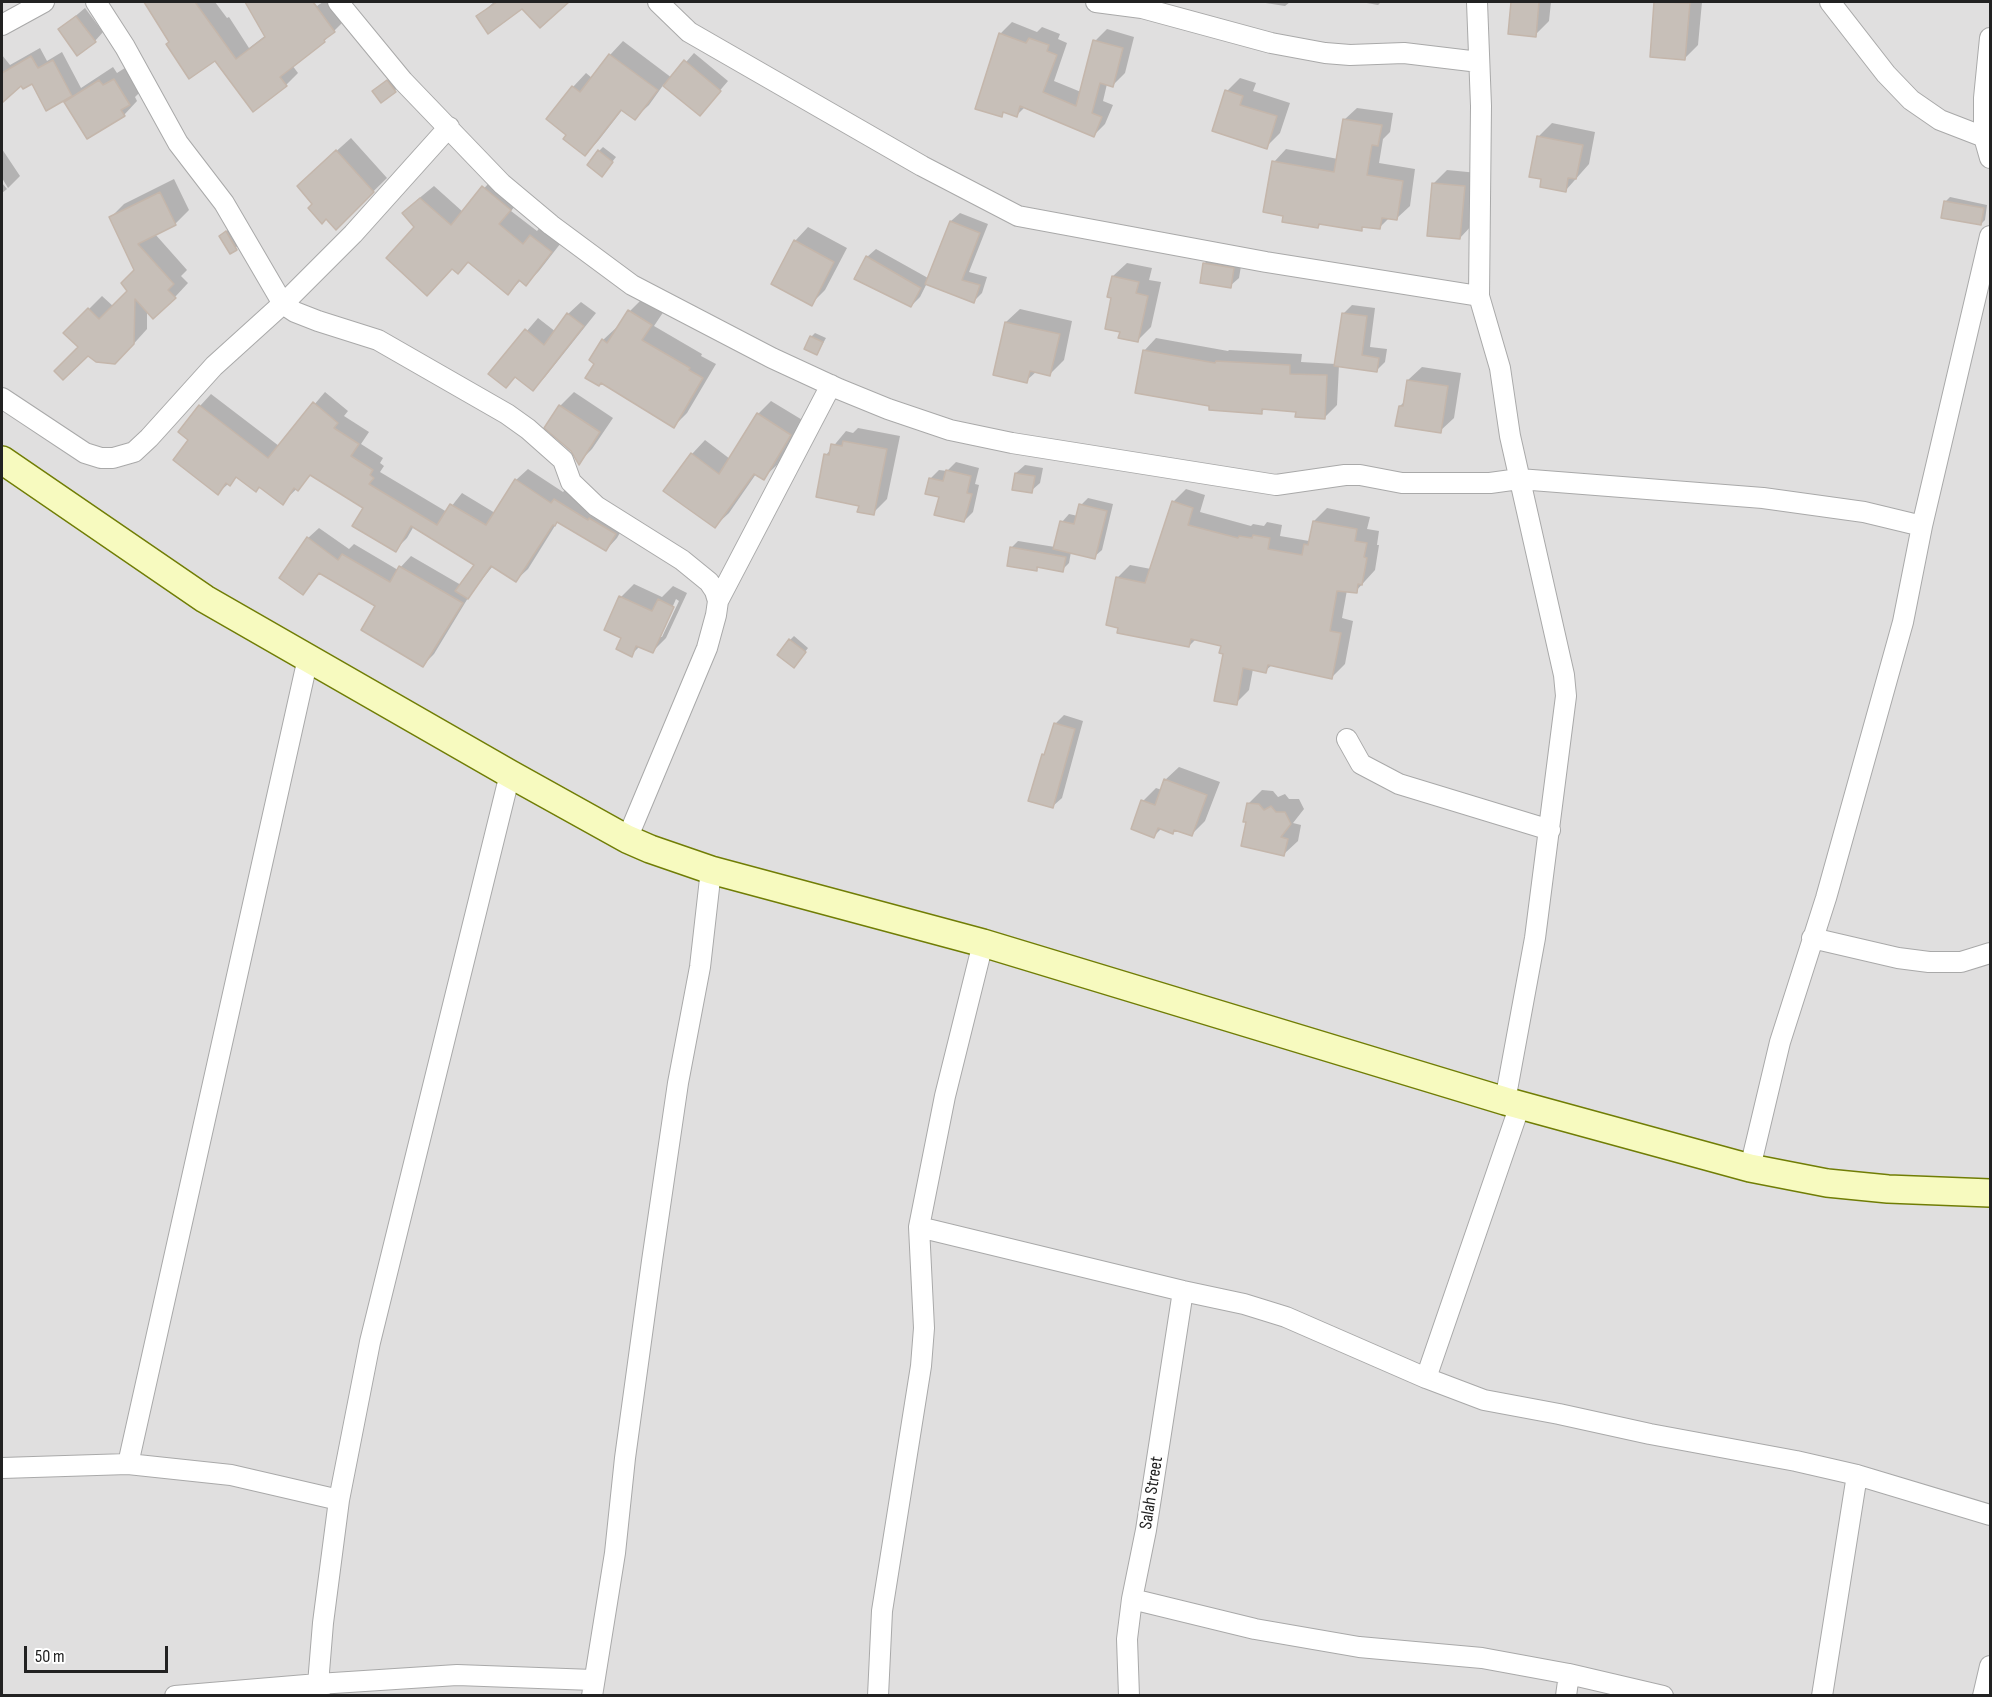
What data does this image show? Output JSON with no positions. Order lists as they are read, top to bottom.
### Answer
{
  "streets": {
    "street": ["Salah Street"]
  },
  "scale_bar": "50 m"
}
